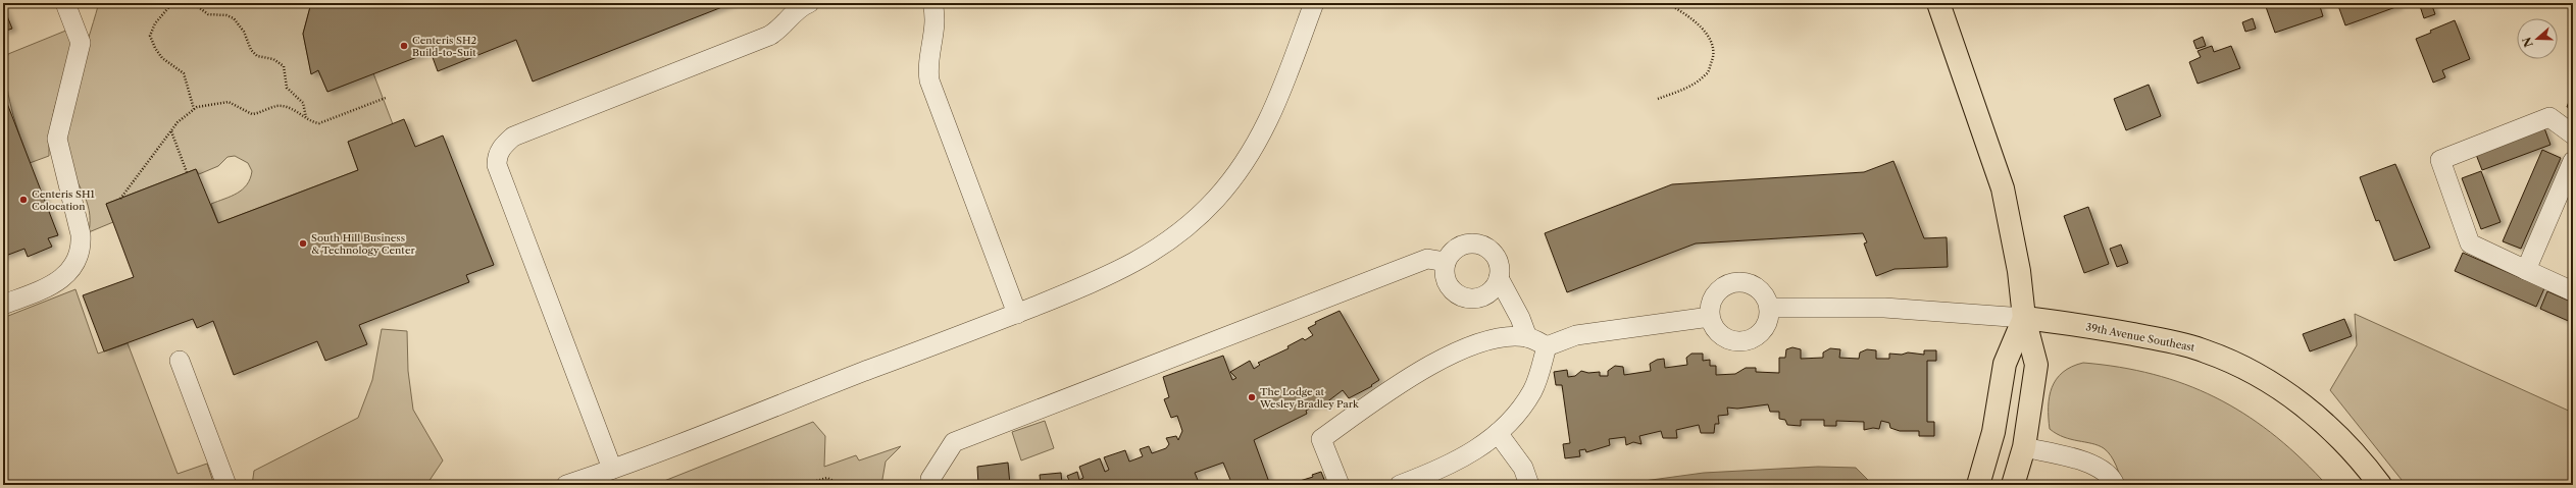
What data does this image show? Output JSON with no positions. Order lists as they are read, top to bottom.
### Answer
{
  "streets": {
    "main road": ["39th Avenue Southeast"]
  },
  "places": [
    "Centeris SH2 Build-to-Suit",
    "Centeris SH1 Colocation",
    "South Hill Business & Technology Center",
    "The Lodge at Wesley Bradley Park"
  ],
  "north": "left"
}
